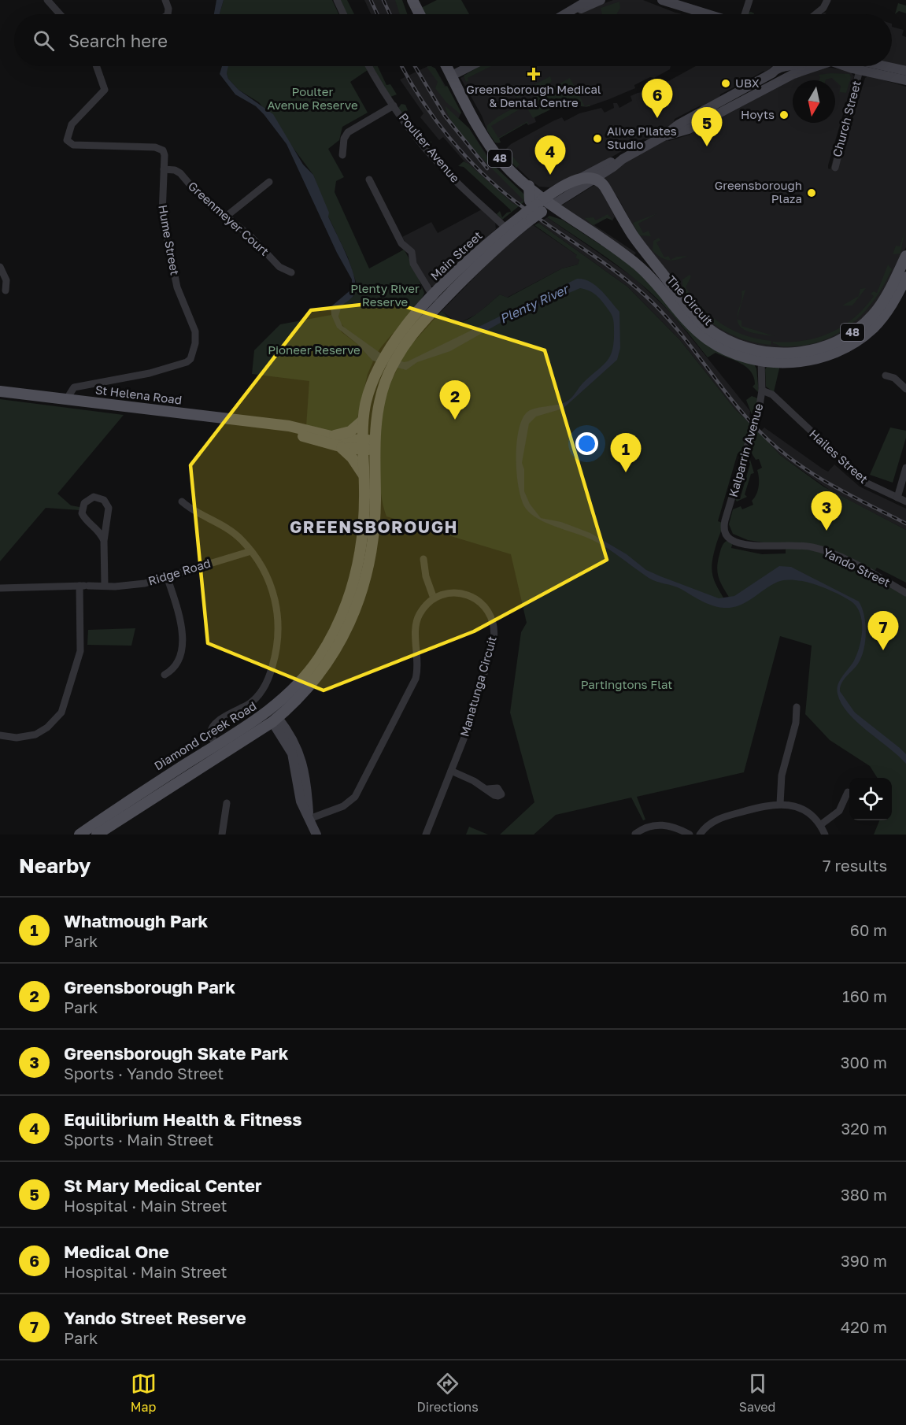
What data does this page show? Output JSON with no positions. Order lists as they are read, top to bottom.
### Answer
{
  "streets": {
    "main road": [
      "48",
      "Main Street",
      "The Circuit",
      "St Helena Road",
      "Diamond Creek Road"
    ],
    "street": [
      "Church Street",
      "Poulter Avenue",
      "Greenmeyer Court",
      "Hume Street",
      "Kalparrin Avenue",
      "Hailes Street",
      "Yando Street",
      "Ridge Road",
      "Manatunga Circuit"
    ]
  },
  "crossings": [
    ["Poulter Avenue", "Main Street"],
    ["48", "Main Street"],
    ["48", "The Circuit"],
    ["Greenmeyer Court", "Hume Street"],
    ["Hume Street", "St Helena Road"],
    ["Main Street", "The Circuit"],
    ["Main Street", "St Helena Road"],
    ["Main Street", "Diamond Creek Road"],
    ["St Helena Road", "Diamond Creek Road"],
    ["Kalparrin Avenue", "Hailes Street"],
    ["Kalparrin Avenue", "Yando Street"]
  ],
  "districts": ["GREENSBOROUGH"],
  "water": ["Plenty River"],
  "parks": [
    "Poulter Avenue Reserve",
    "Plenty River Reserve",
    "Pioneer Reserve",
    "Partingtons Flat"
  ],
  "places": {
    "health": ["Greensborough Medical & Dental Centre"],
    "other": [
      "UBX",
      "Hoyts",
      "Alive Pilates Studio",
      "Greensborough Plaza"
    ]
  },
  "north": "bottom",
  "page": {
    "search": "Search here",
    "pins": [
      "6",
      "5",
      "4",
      "2",
      "1",
      "3",
      "7"
    ],
    "heading": ["Nearby", "7 results"],
    "list": [
      {
        "mark": "1",
        "name": "Whatmough Park",
        "note": "Park",
        "value": "60 m"
      },
      {
        "mark": "2",
        "name": "Greensborough Park",
        "note": "Park",
        "value": "160 m"
      },
      {
        "mark": "3",
        "name": "Greensborough Skate Park",
        "note": "Sports · Yando Street",
        "value": "300 m"
      },
      {
        "mark": "4",
        "name": "Equilibrium Health & Fitness",
        "note": "Sports · Main Street",
        "value": "320 m"
      },
      {
        "mark": "5",
        "name": "St Mary Medical Center",
        "note": "Hospital · Main Street",
        "value": "380 m"
      },
      {
        "mark": "6",
        "name": "Medical One",
        "note": "Hospital · Main Street",
        "value": "390 m"
      },
      {
        "mark": "7",
        "name": "Yando Street Reserve",
        "note": "Park",
        "value": "420 m"
      }
    ],
    "nav": ["Map", "Directions", "Saved"]
  }
}
